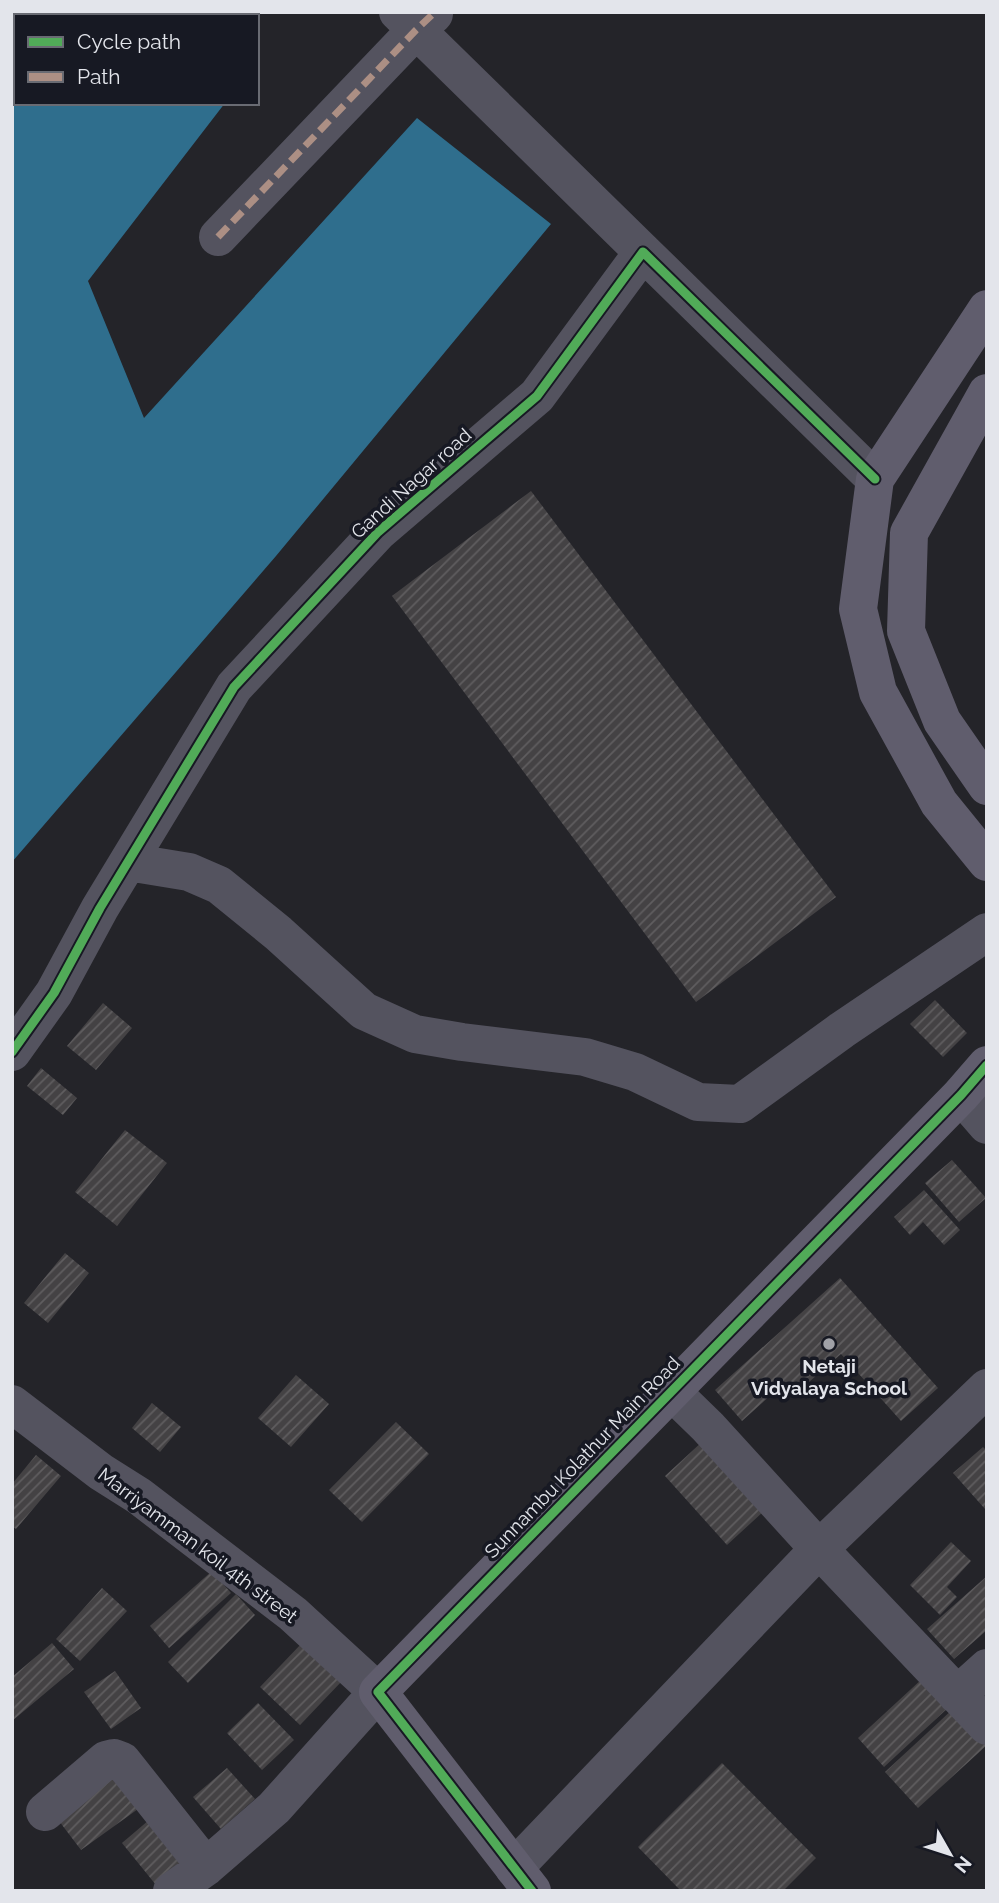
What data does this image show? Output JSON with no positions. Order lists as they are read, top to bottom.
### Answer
{
  "streets": {
    "street": ["Gandi Nagar road", "Sunnambu Kolathur Main Road", "Marriyamman koil 4th street"]
  },
  "crossings": [
    ["Sunnambu Kolathur Main Road", "Marriyamman koil 4th street"]
  ],
  "places": ["Netaji Vidyalaya School"],
  "legend": ["Cycle path", "Path"],
  "north": "bottom right"
}
